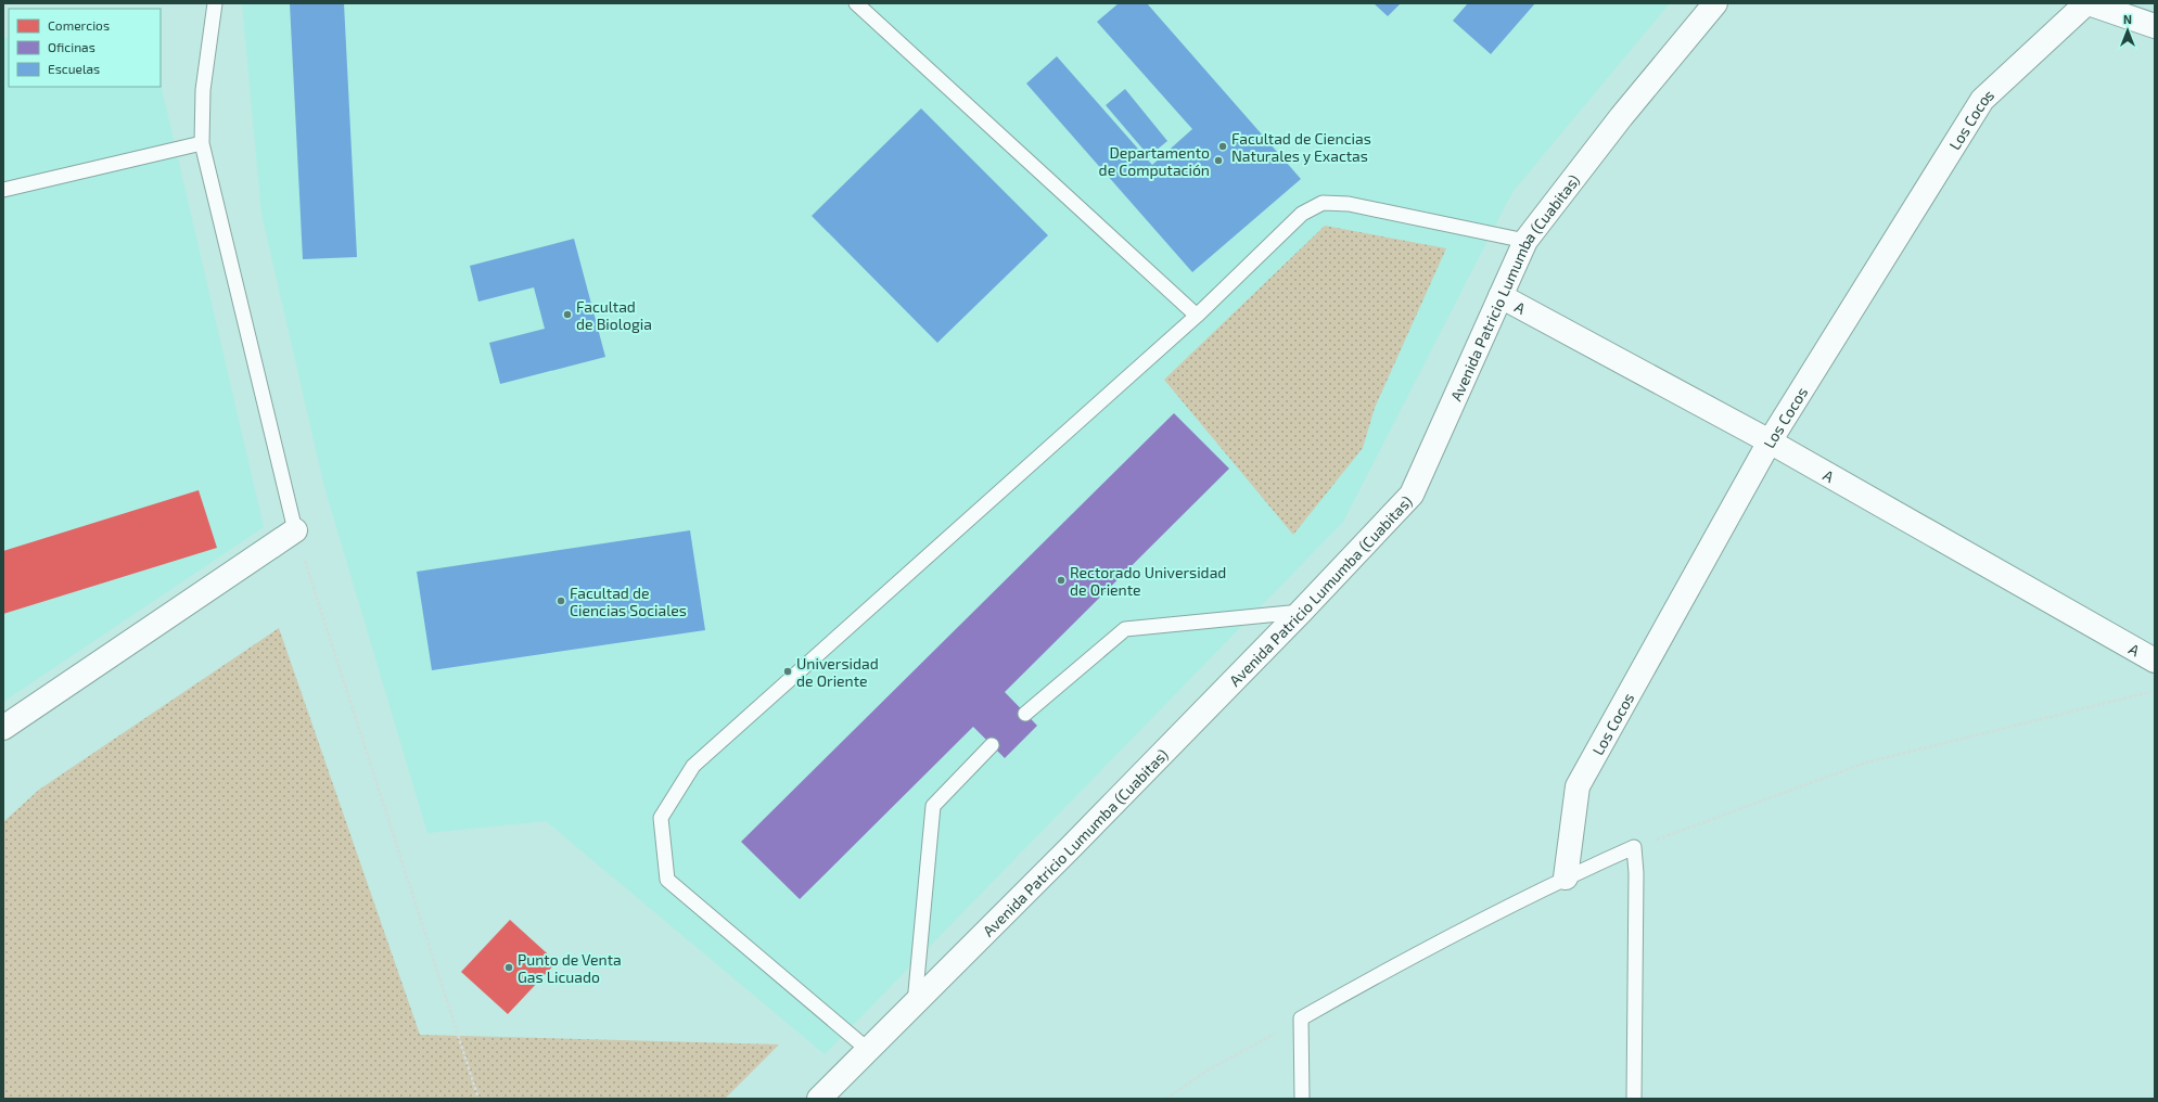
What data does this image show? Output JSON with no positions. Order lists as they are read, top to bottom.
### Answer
{
  "streets": {
    "street": ["Los Cocos", "Avenida Patricio Lumumba (Cuabitas)", "A"]
  },
  "crossings": [
    ["Los Cocos", "A"],
    ["Avenida Patricio Lumumba (Cuabitas)", "A"]
  ],
  "places": [
    "Facultad de Ciencias Naturales y Exactas",
    "Departamento de Computación",
    "Facultad de Biologia",
    "Rectorado Universidad de Oriente",
    "Facultad de Ciencias Sociales",
    "Universidad de Oriente",
    "Punto de Venta Gas Licuado"
  ],
  "legend": ["Comercios", "Oficinas", "Escuelas"],
  "north": "top"
}
